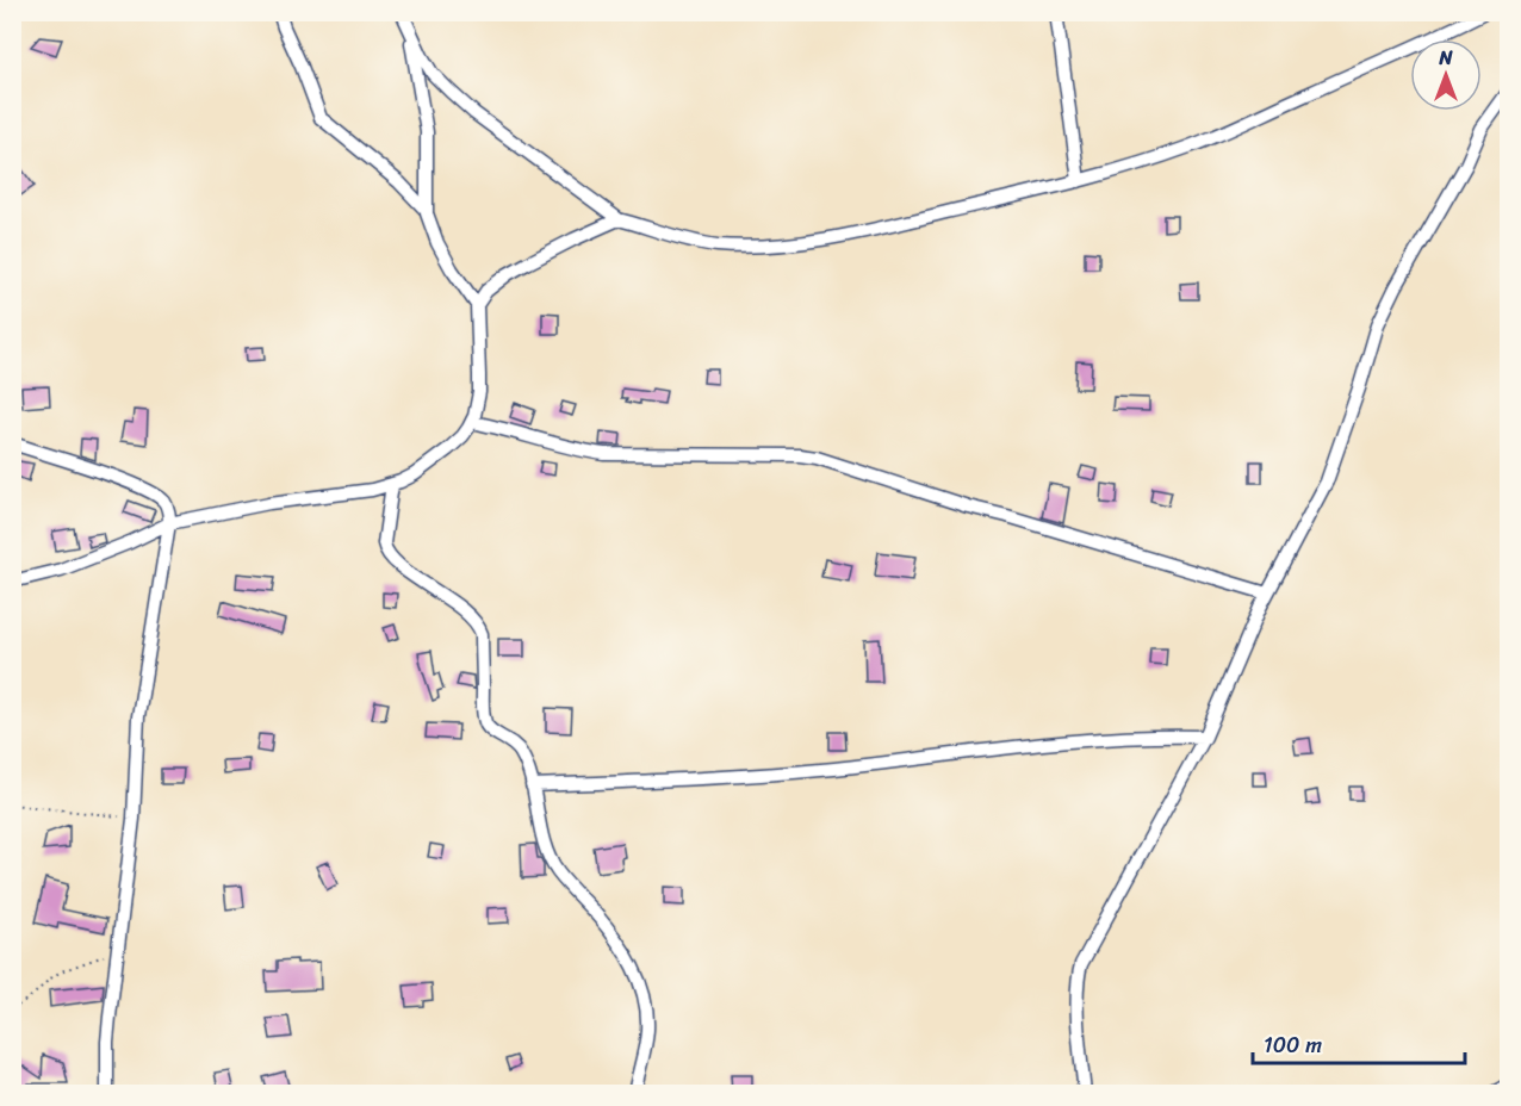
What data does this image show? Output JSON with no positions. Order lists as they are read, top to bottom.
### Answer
{
  "scale_bar": "100 m",
  "north": "top"
}
